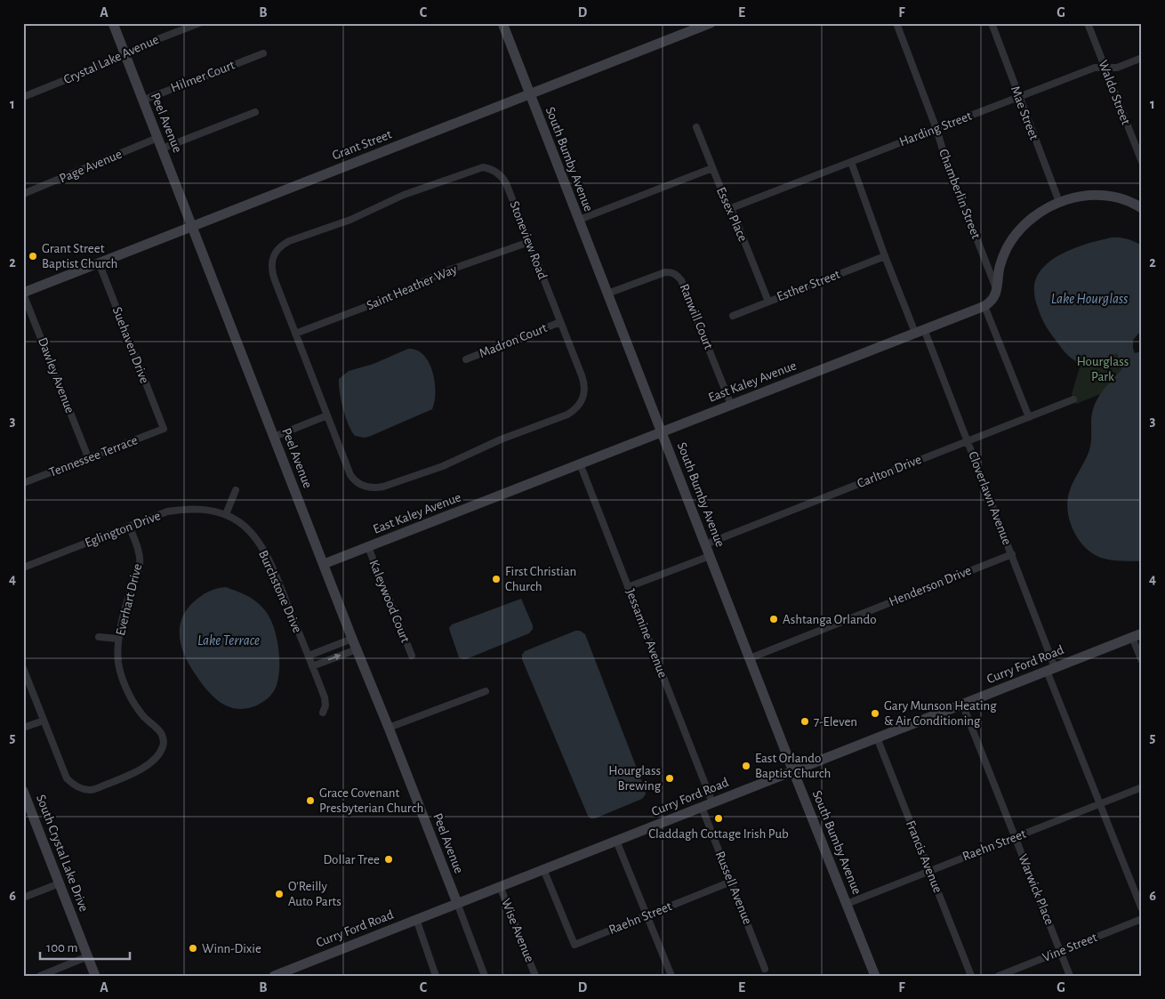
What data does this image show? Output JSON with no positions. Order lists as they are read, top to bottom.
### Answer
{
  "streets": {
    "street": [
      "Crystal Lake Avenue",
      "Hilmer Court",
      "Waldo Street",
      "Mae Street",
      "Peel Avenue",
      "Harding Street",
      "Grant Street",
      "South Bumby Avenue",
      "Page Avenue",
      "Chamberlin Street",
      "Essex Place",
      "Stoneview Road",
      "Esther Street",
      "Saint Heather Way",
      "Ranwill Court",
      "Madron Court",
      "Suehaven Drive",
      "Dawley Avenue",
      "East Kaley Avenue",
      "Tennessee Terrace",
      "Carlton Drive",
      "Cloverlawn Avenue",
      "Eglington Drive",
      "Henderson Drive",
      "Burchstone Drive",
      "Everhart Drive",
      "Kaleywood Court",
      "Jessamine Avenue",
      "Curry Ford Road",
      "Raehn Street",
      "South Crystal Lake Drive",
      "Francis Avenue",
      "Russell Avenue",
      "Warwick Place",
      "Wise Avenue",
      "Vine Street"
    ]
  },
  "crossings": [
    ["Crystal Lake Avenue", "Peel Avenue"],
    ["Hilmer Court", "Peel Avenue"],
    ["Waldo Street", "Harding Street"],
    ["Mae Street", "Harding Street"],
    ["Peel Avenue", "Grant Street"],
    ["Peel Avenue", "Page Avenue"],
    ["Peel Avenue", "East Kaley Avenue"],
    ["Peel Avenue", "Curry Ford Road"],
    ["Harding Street", "Chamberlin Street"],
    ["Harding Street", "Essex Place"],
    ["Harding Street", "Cloverlawn Avenue"],
    ["Grant Street", "South Bumby Avenue"],
    ["Grant Street", "Suehaven Drive"],
    ["Grant Street", "Dawley Avenue"],
    ["South Bumby Avenue", "Ranwill Court"],
    ["South Bumby Avenue", "East Kaley Avenue"],
    ["South Bumby Avenue", "Carlton Drive"],
    ["South Bumby Avenue", "Henderson Drive"],
    ["South Bumby Avenue", "Curry Ford Road"],
    ["South Bumby Avenue", "Raehn Street"],
    ["Essex Place", "Esther Street"],
    ["Stoneview Road", "Saint Heather Way"],
    ["Stoneview Road", "Madron Court"],
    ["Esther Street", "Cloverlawn Avenue"],
    ["Ranwill Court", "East Kaley Avenue"],
    ["Suehaven Drive", "Tennessee Terrace"],
    ["Dawley Avenue", "Tennessee Terrace"],
    ["East Kaley Avenue", "Cloverlawn Avenue"],
    ["East Kaley Avenue", "Kaleywood Court"],
    ["East Kaley Avenue", "Jessamine Avenue"],
    ["Carlton Drive", "Cloverlawn Avenue"],
    ["Cloverlawn Avenue", "Henderson Drive"],
    ["Cloverlawn Avenue", "Curry Ford Road"],
    ["Cloverlawn Avenue", "Raehn Street"],
    ["Eglington Drive", "Burchstone Drive"],
    ["Eglington Drive", "Everhart Drive"],
    ["Jessamine Avenue", "Curry Ford Road"],
    ["Curry Ford Road", "Raehn Street"],
    ["Curry Ford Road", "Francis Avenue"],
    ["Curry Ford Road", "Russell Avenue"],
    ["Curry Ford Road", "Warwick Place"],
    ["Curry Ford Road", "Wise Avenue"],
    ["Raehn Street", "Francis Avenue"],
    ["Raehn Street", "Russell Avenue"],
    ["Raehn Street", "Warwick Place"],
    ["Warwick Place", "Vine Street"]
  ],
  "water": ["Lake Hourglass", "Lake Terrace"],
  "parks": ["Hourglass Park"],
  "places": [
    "Grant Street Baptist Church",
    "First Christian Church",
    "Ashtanga Orlando",
    "Gary Munson Heating & Air Conditioning",
    "7-Eleven",
    "East Orlando Baptist Church",
    "Hourglass Brewing",
    "Grace Covenant Presbyterian Church",
    "Claddagh Cottage Irish Pub",
    "Dollar Tree",
    "O'Reilly Auto Parts",
    "Winn-Dixie"
  ],
  "scale_bar": "100 m",
  "grid": {
    "columns": [
      "A",
      "B",
      "C",
      "D",
      "E",
      "F",
      "G"
    ],
    "rows": [
      "1",
      "2",
      "3",
      "4",
      "5",
      "6"
    ]
  }
}
